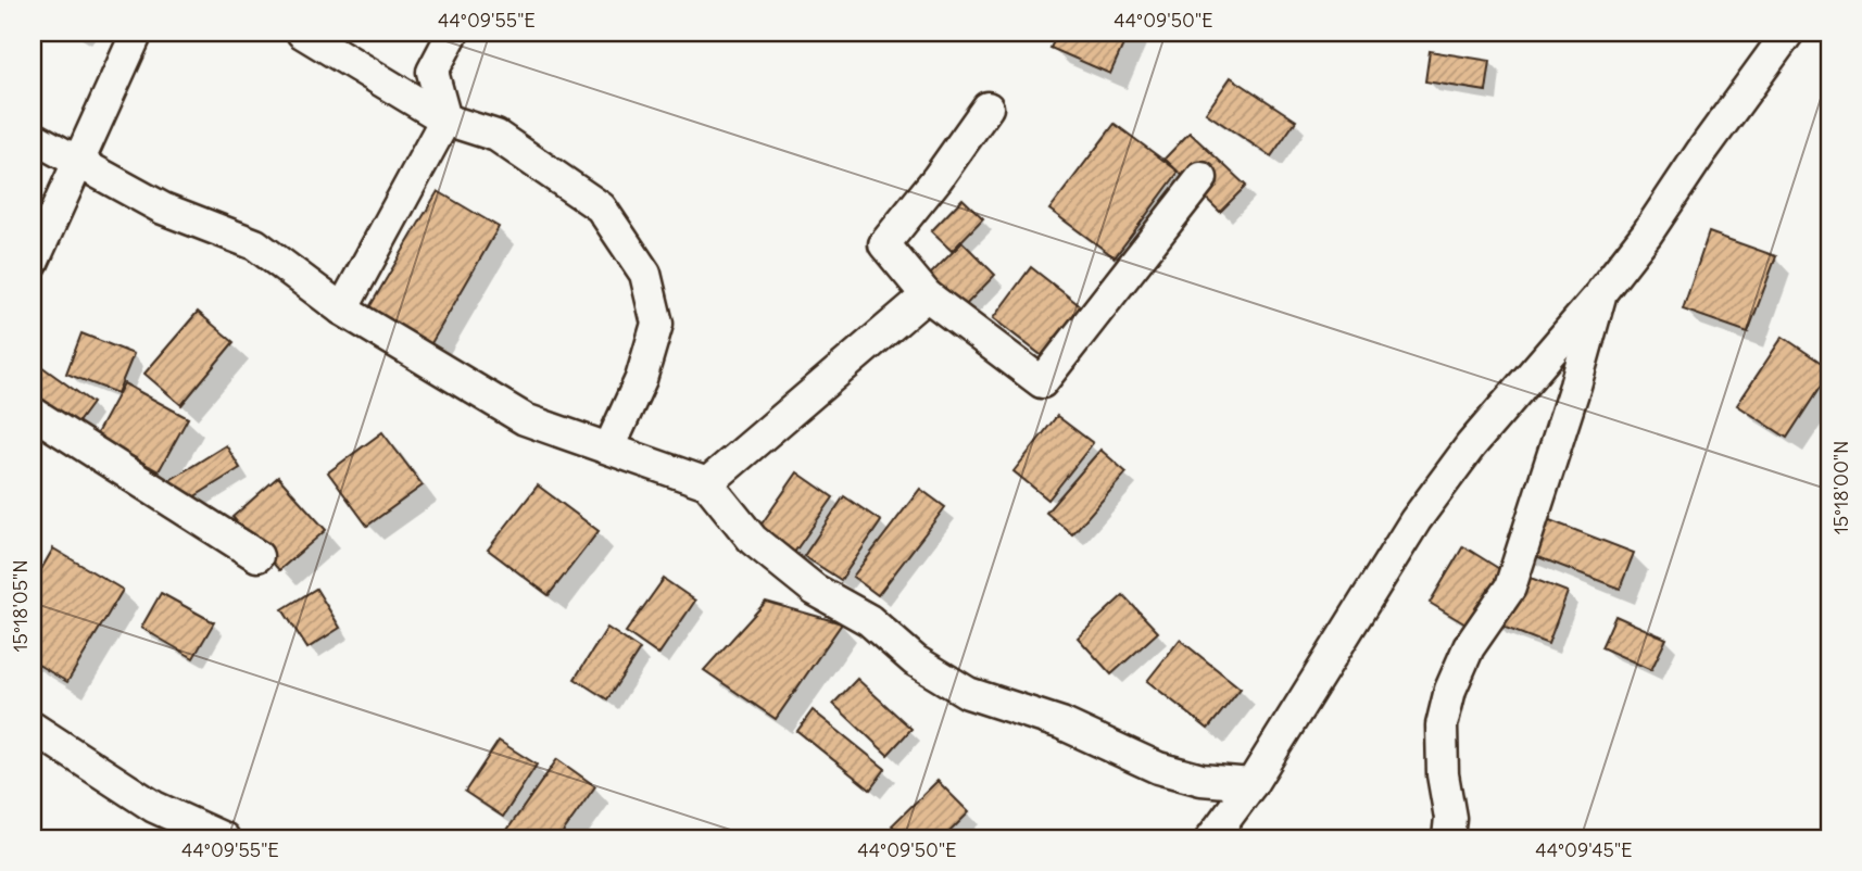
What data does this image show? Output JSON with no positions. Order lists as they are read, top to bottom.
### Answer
{
  "coordinates": [
    "44°09'55\"E",
    "44°09'50\"E",
    "15°18'00\"N",
    "15°18'05\"N",
    "44°09'45\"E"
  ]
}
